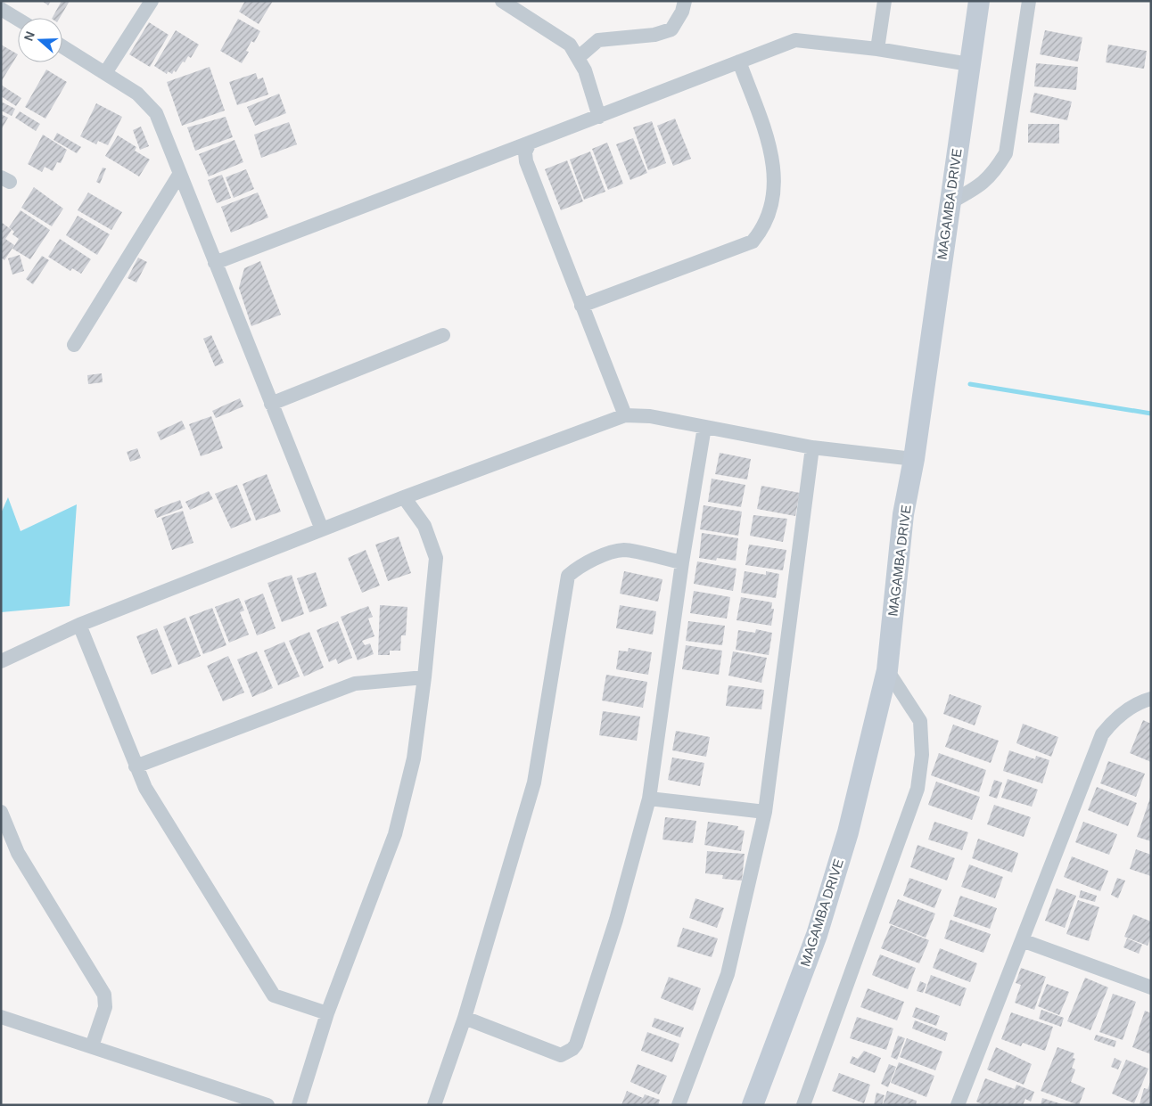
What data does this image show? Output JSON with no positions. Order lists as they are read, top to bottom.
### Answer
{
  "streets": {
    "street": ["MAGAMBA DRIVE"]
  },
  "north": "left"
}
